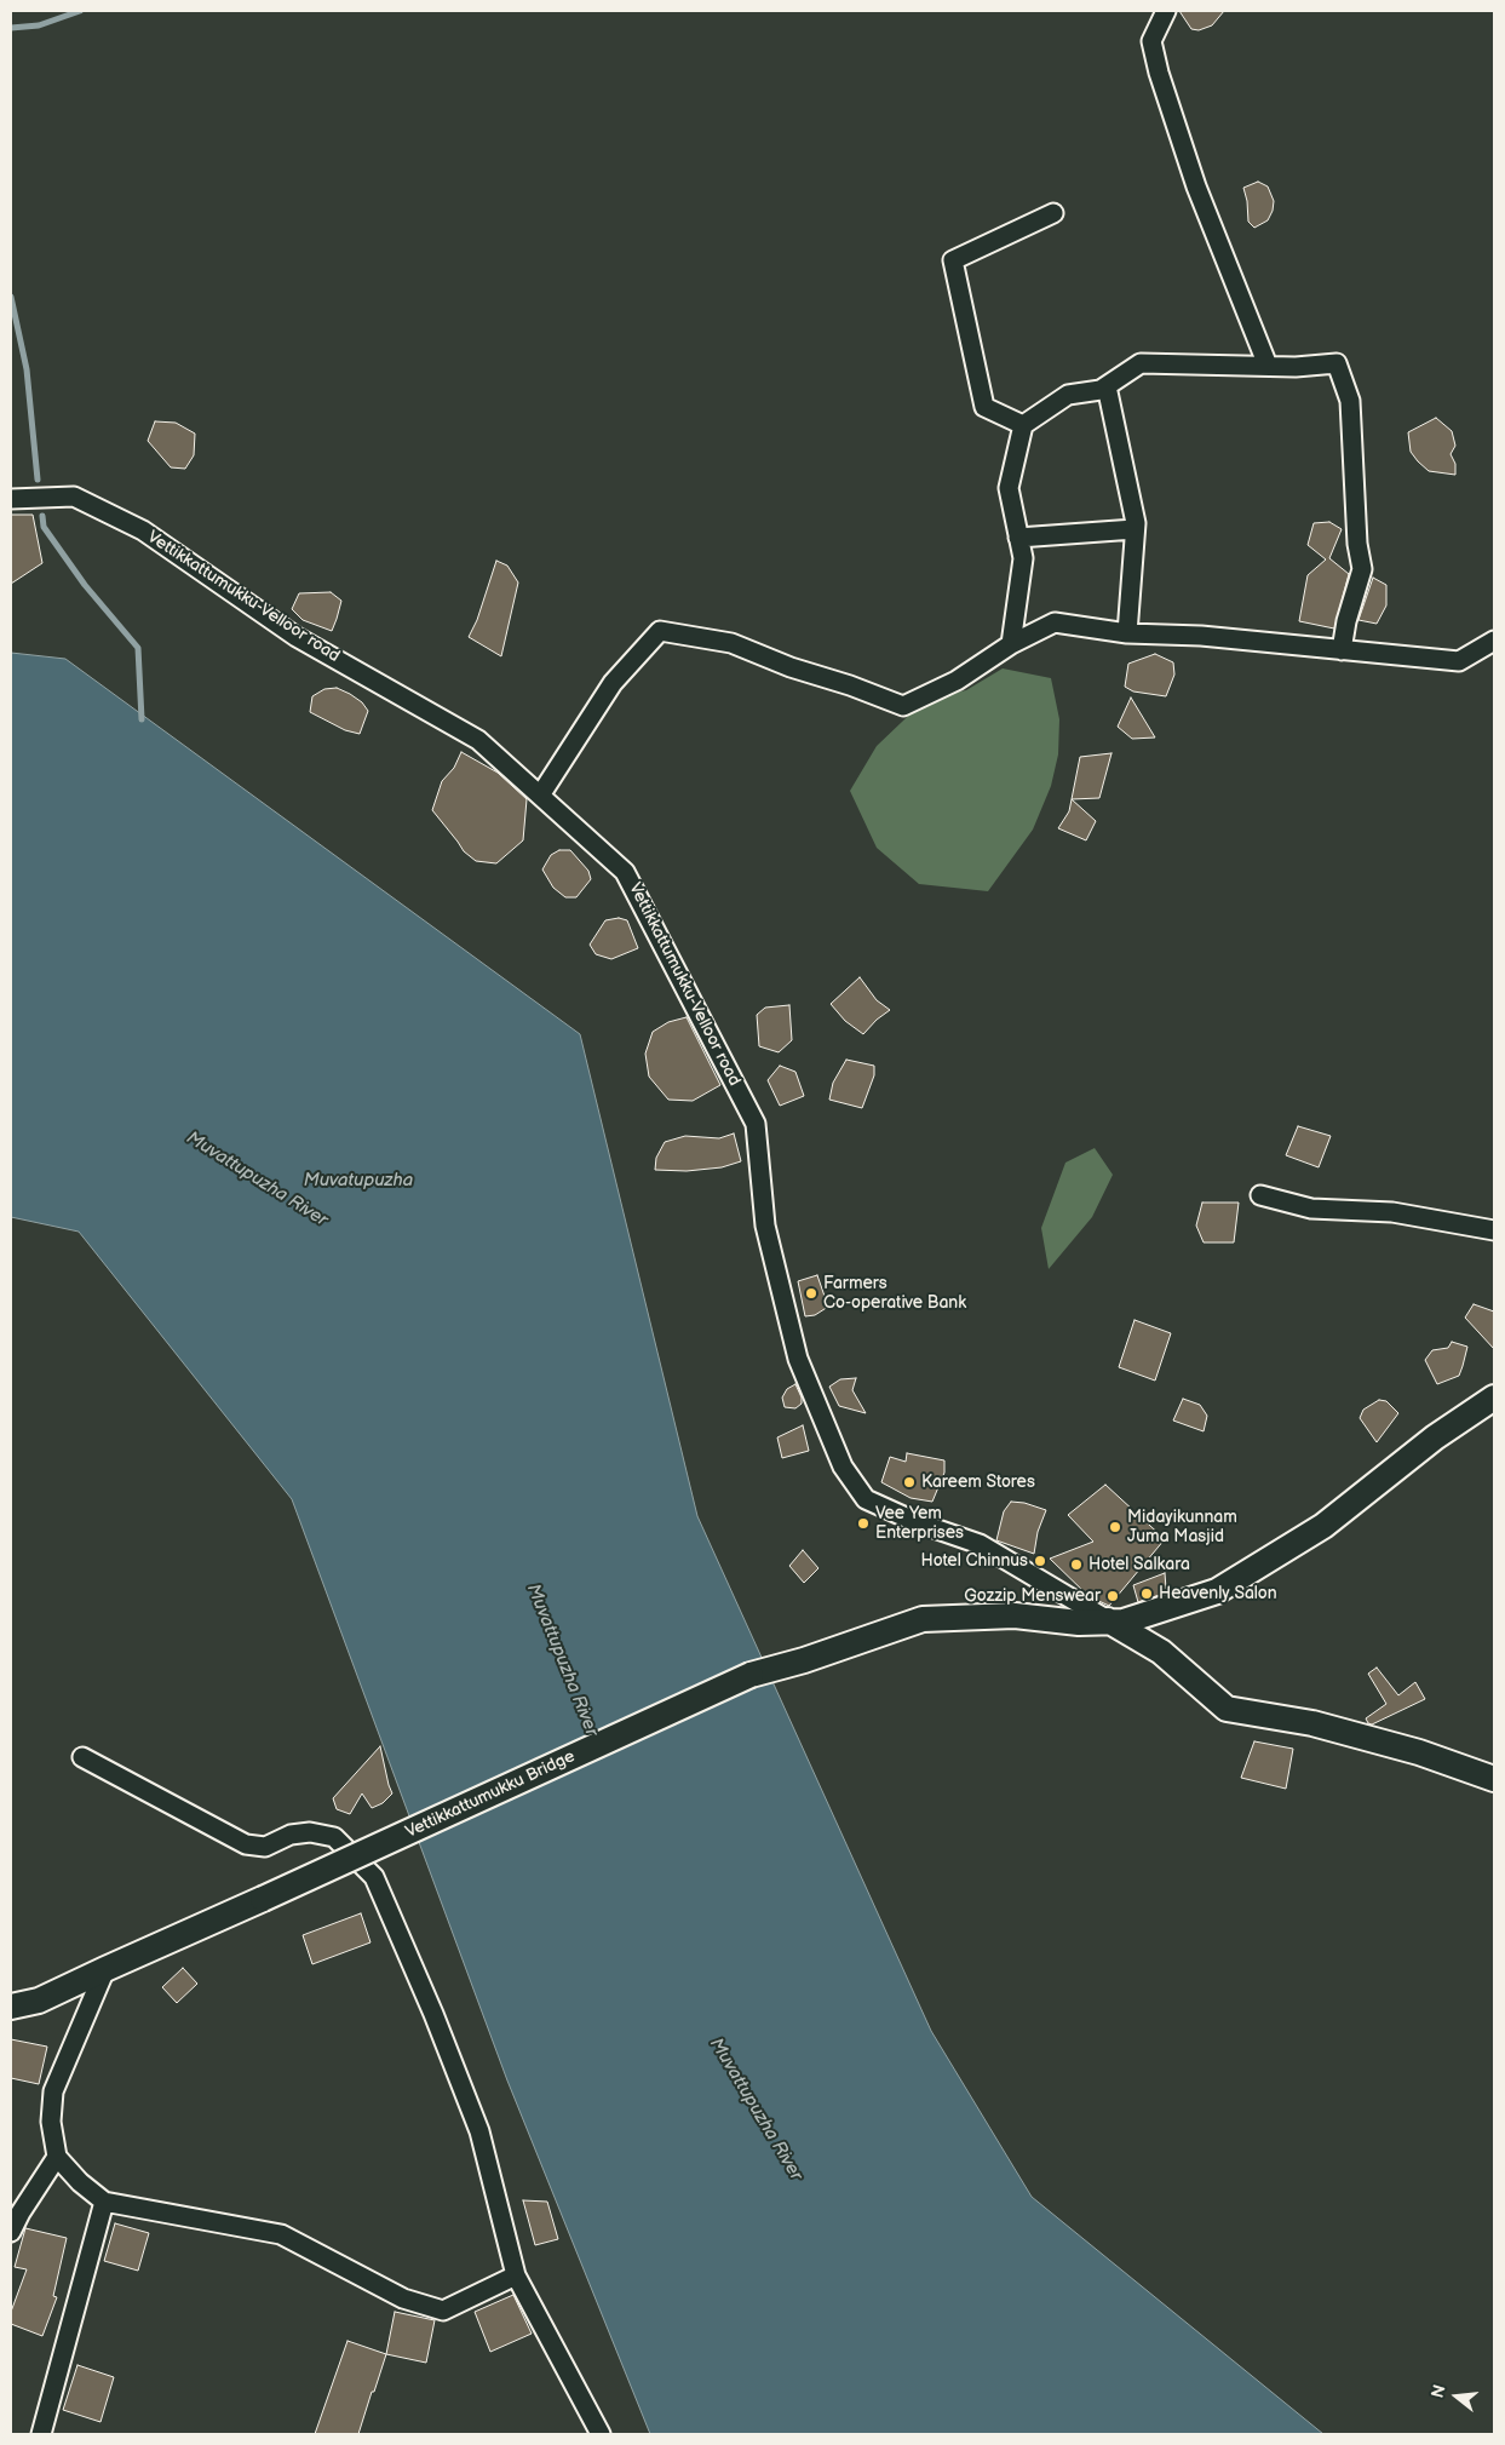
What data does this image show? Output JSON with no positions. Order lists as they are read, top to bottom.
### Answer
{
  "streets": {
    "main road": ["Vettikkattumukku Bridge"],
    "street": ["Vettikkattumukku-Velloor road"]
  },
  "crossings": [
    ["Vettikkattumukku-Velloor road", "Vettikkattumukku Bridge"]
  ],
  "water": ["Muvattupuzha River", "Muvatupuzha"],
  "places": [
    "Farmers Co-operative Bank",
    "Kareem Stores",
    "Vee Yem Enterprises",
    "Midayikunnam Juma Masjid",
    "Hotel Chinnus",
    "Hotel Salkara",
    "Heavenly Salon",
    "Gozzip Menswear"
  ],
  "north": "left"
}
